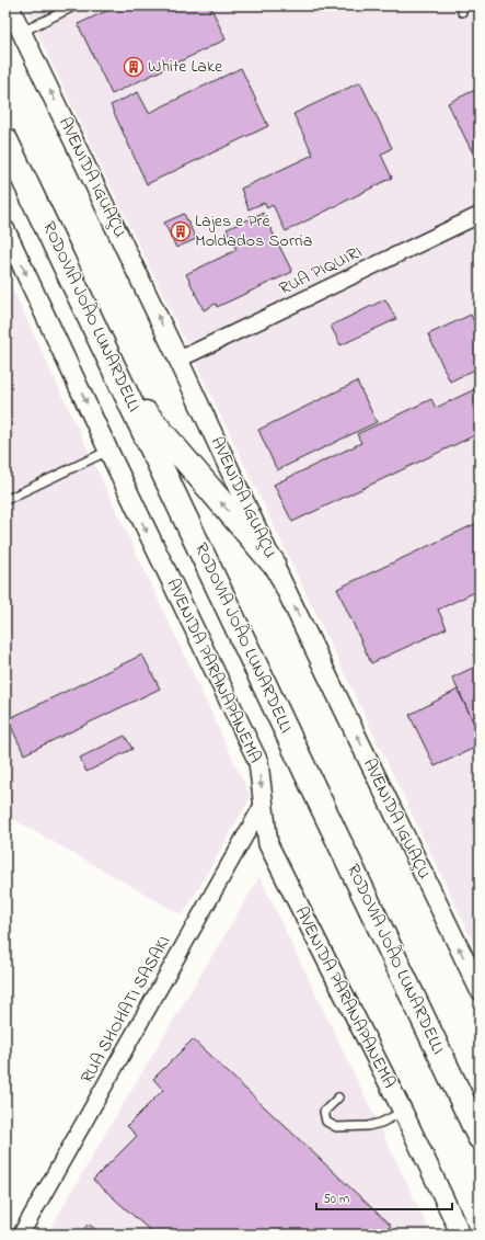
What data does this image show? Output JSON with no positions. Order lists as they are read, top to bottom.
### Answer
{
  "streets": {
    "highway": ["RODOVIA JOÃO LUNARDELLI"],
    "street": [
      "AVENIDA IGUAÇU",
      "RUA PIQUIRI",
      "AVENIDA PARANAPANEMA",
      "RUA SHOHATI SASAKI"
    ]
  },
  "crossings": [
    ["AVENIDA IGUAÇU", "RUA PIQUIRI"],
    ["AVENIDA PARANAPANEMA", "RUA SHOHATI SASAKI"]
  ],
  "one_way": ["AVENIDA IGUAÇU", "AVENIDA PARANAPANEMA"],
  "places": {
    "building": ["White Lake", "Lajes e Pré Moldados Sorria"]
  },
  "scale_bar": "50 m"
}
